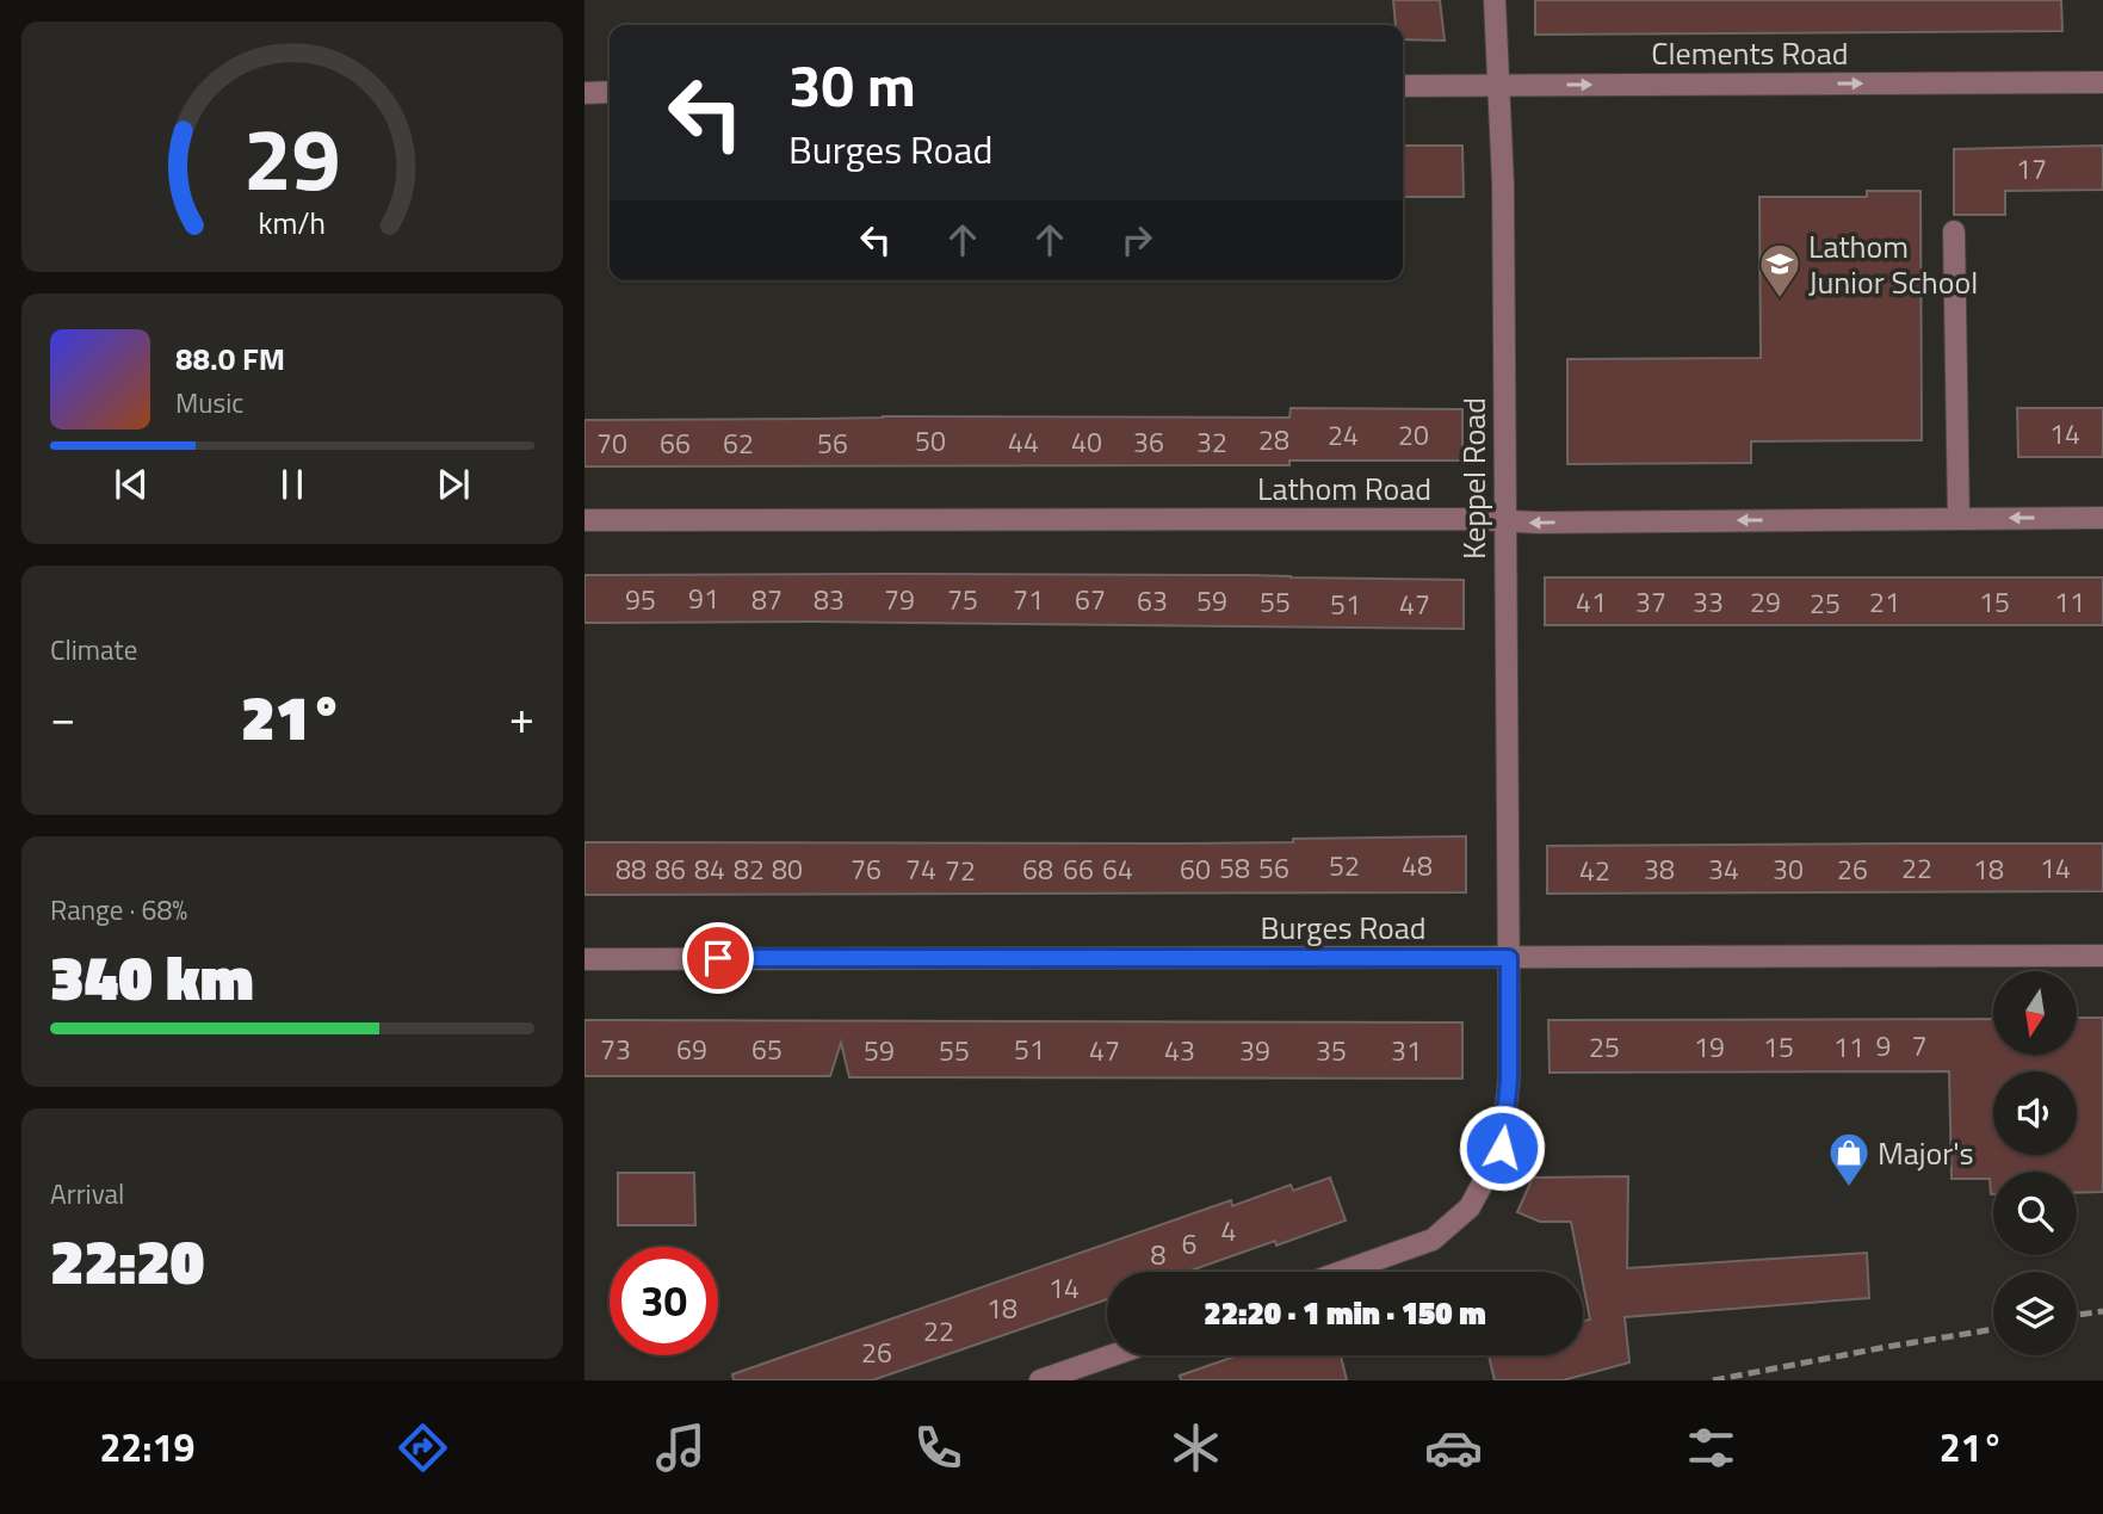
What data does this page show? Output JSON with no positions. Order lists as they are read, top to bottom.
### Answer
{
  "streets": {
    "street": [
      "Clements Road",
      "Keppel Road",
      "Lathom Road",
      "Burges Road"
    ]
  },
  "crossings": [
    ["Clements Road", "Keppel Road"],
    ["Keppel Road", "Lathom Road"],
    ["Keppel Road", "Burges Road"]
  ],
  "one_way": ["Clements Road", "Lathom Road"],
  "places": {
    "school or university": ["Lathom Junior School"],
    "shop": ["Major's"]
  },
  "house_numbers": [
    "17",
    "14",
    "24",
    "20",
    "28",
    "50",
    "44",
    "40",
    "36",
    "32",
    "70",
    "66",
    "62",
    "56",
    "91",
    "95",
    "87",
    "83",
    "79",
    "75",
    "71",
    "67",
    "63",
    "59",
    "55",
    "41",
    "37",
    "33",
    "29",
    "21",
    "15",
    "11",
    "25",
    "51",
    "47",
    "52",
    "48",
    "58",
    "56",
    "22",
    "14",
    "88",
    "86",
    "84",
    "82",
    "80",
    "76",
    "74",
    "68",
    "66",
    "64",
    "60",
    "38",
    "34",
    "30",
    "26",
    "18",
    "72",
    "42",
    "9",
    "7",
    "25",
    "19",
    "15",
    "11",
    "73",
    "69",
    "65",
    "51",
    "59",
    "55",
    "47",
    "43",
    "39",
    "35",
    "31",
    "4",
    "6",
    "8",
    "14",
    "18",
    "22",
    "26"
  ],
  "north": "bottom",
  "page": {
    "turn": ["30 m", "Burges Road"],
    "song": ["88.0 FM", "Music"],
    "tile": [
      "Climate",
      ["Range · 68%", "340 km"],
      ["Arrival", "22:20"]
    ],
    "heat": ["−", "21°", "+"],
    "limit": "30",
    "trip": "22:20 · 1 min · 150 m",
    "tabs": ["22:19", "21°"],
    "gauge": ["29", "km/h"]
  }
}
